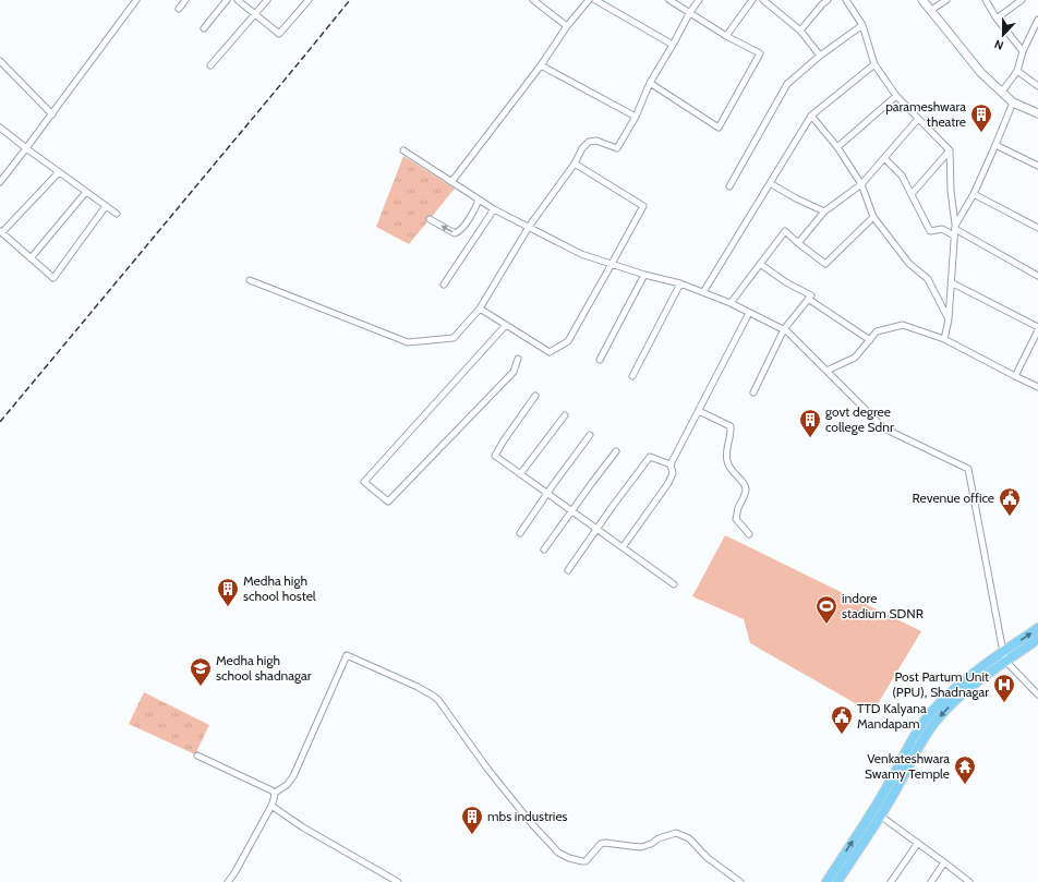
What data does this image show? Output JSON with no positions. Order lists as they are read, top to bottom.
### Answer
{
  "places": {
    "building": [
      "parameshwara theatre",
      "govt degree college Sdnr",
      "Medha high school hostel",
      "mbs industries"
    ],
    "public building": ["Revenue office", "TTD Kalyana Mandapam"],
    "sports": ["indore stadium SDNR"],
    "school or university": ["Medha high school shadnagar"],
    "hospital": ["Post Partum Unit (PPU), Shadnagar"],
    "temple": ["Venkateshwara Swamy Temple"]
  },
  "north": "bottom"
}
